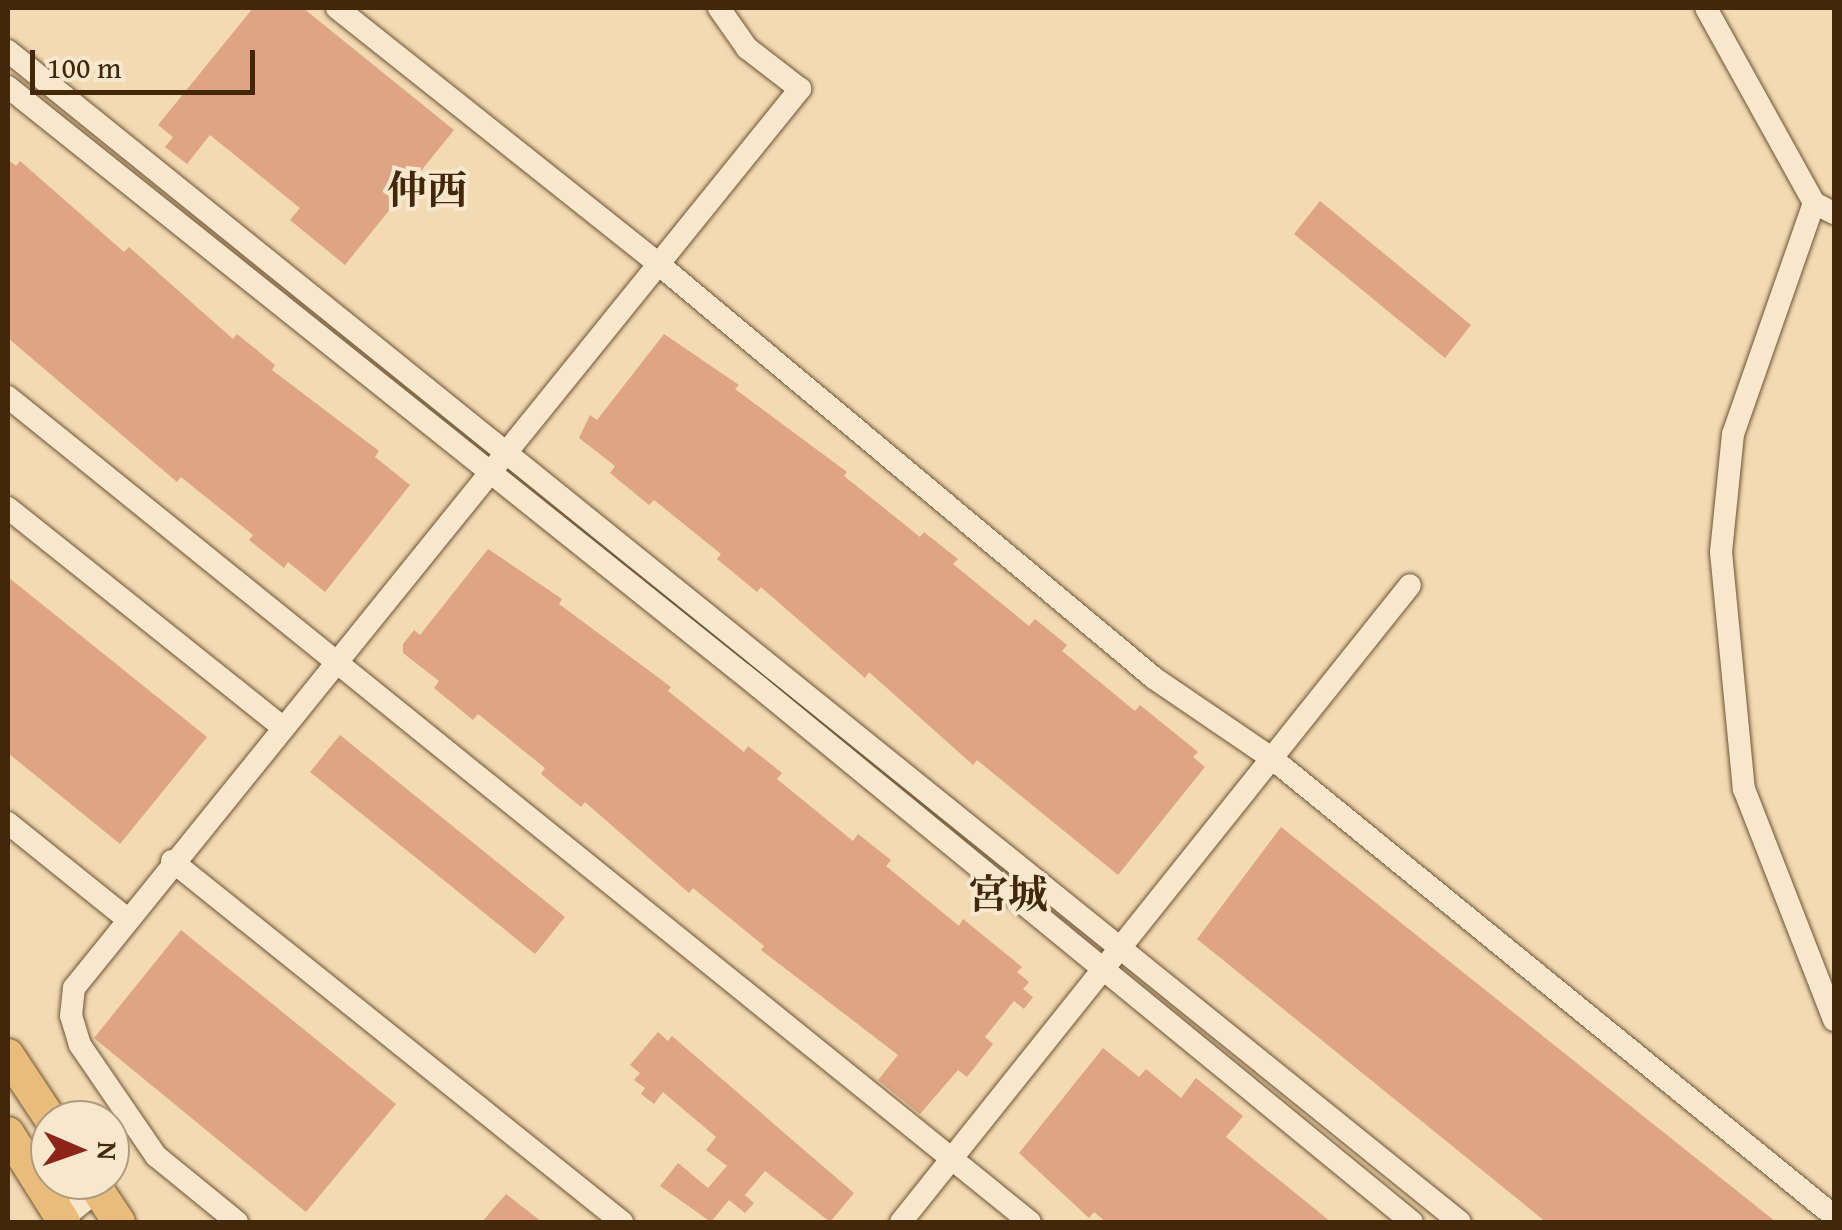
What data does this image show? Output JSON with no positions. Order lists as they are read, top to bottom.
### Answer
{
  "districts": ["仲西", "宮城"],
  "scale_bar": "100 m",
  "north": "right"
}
